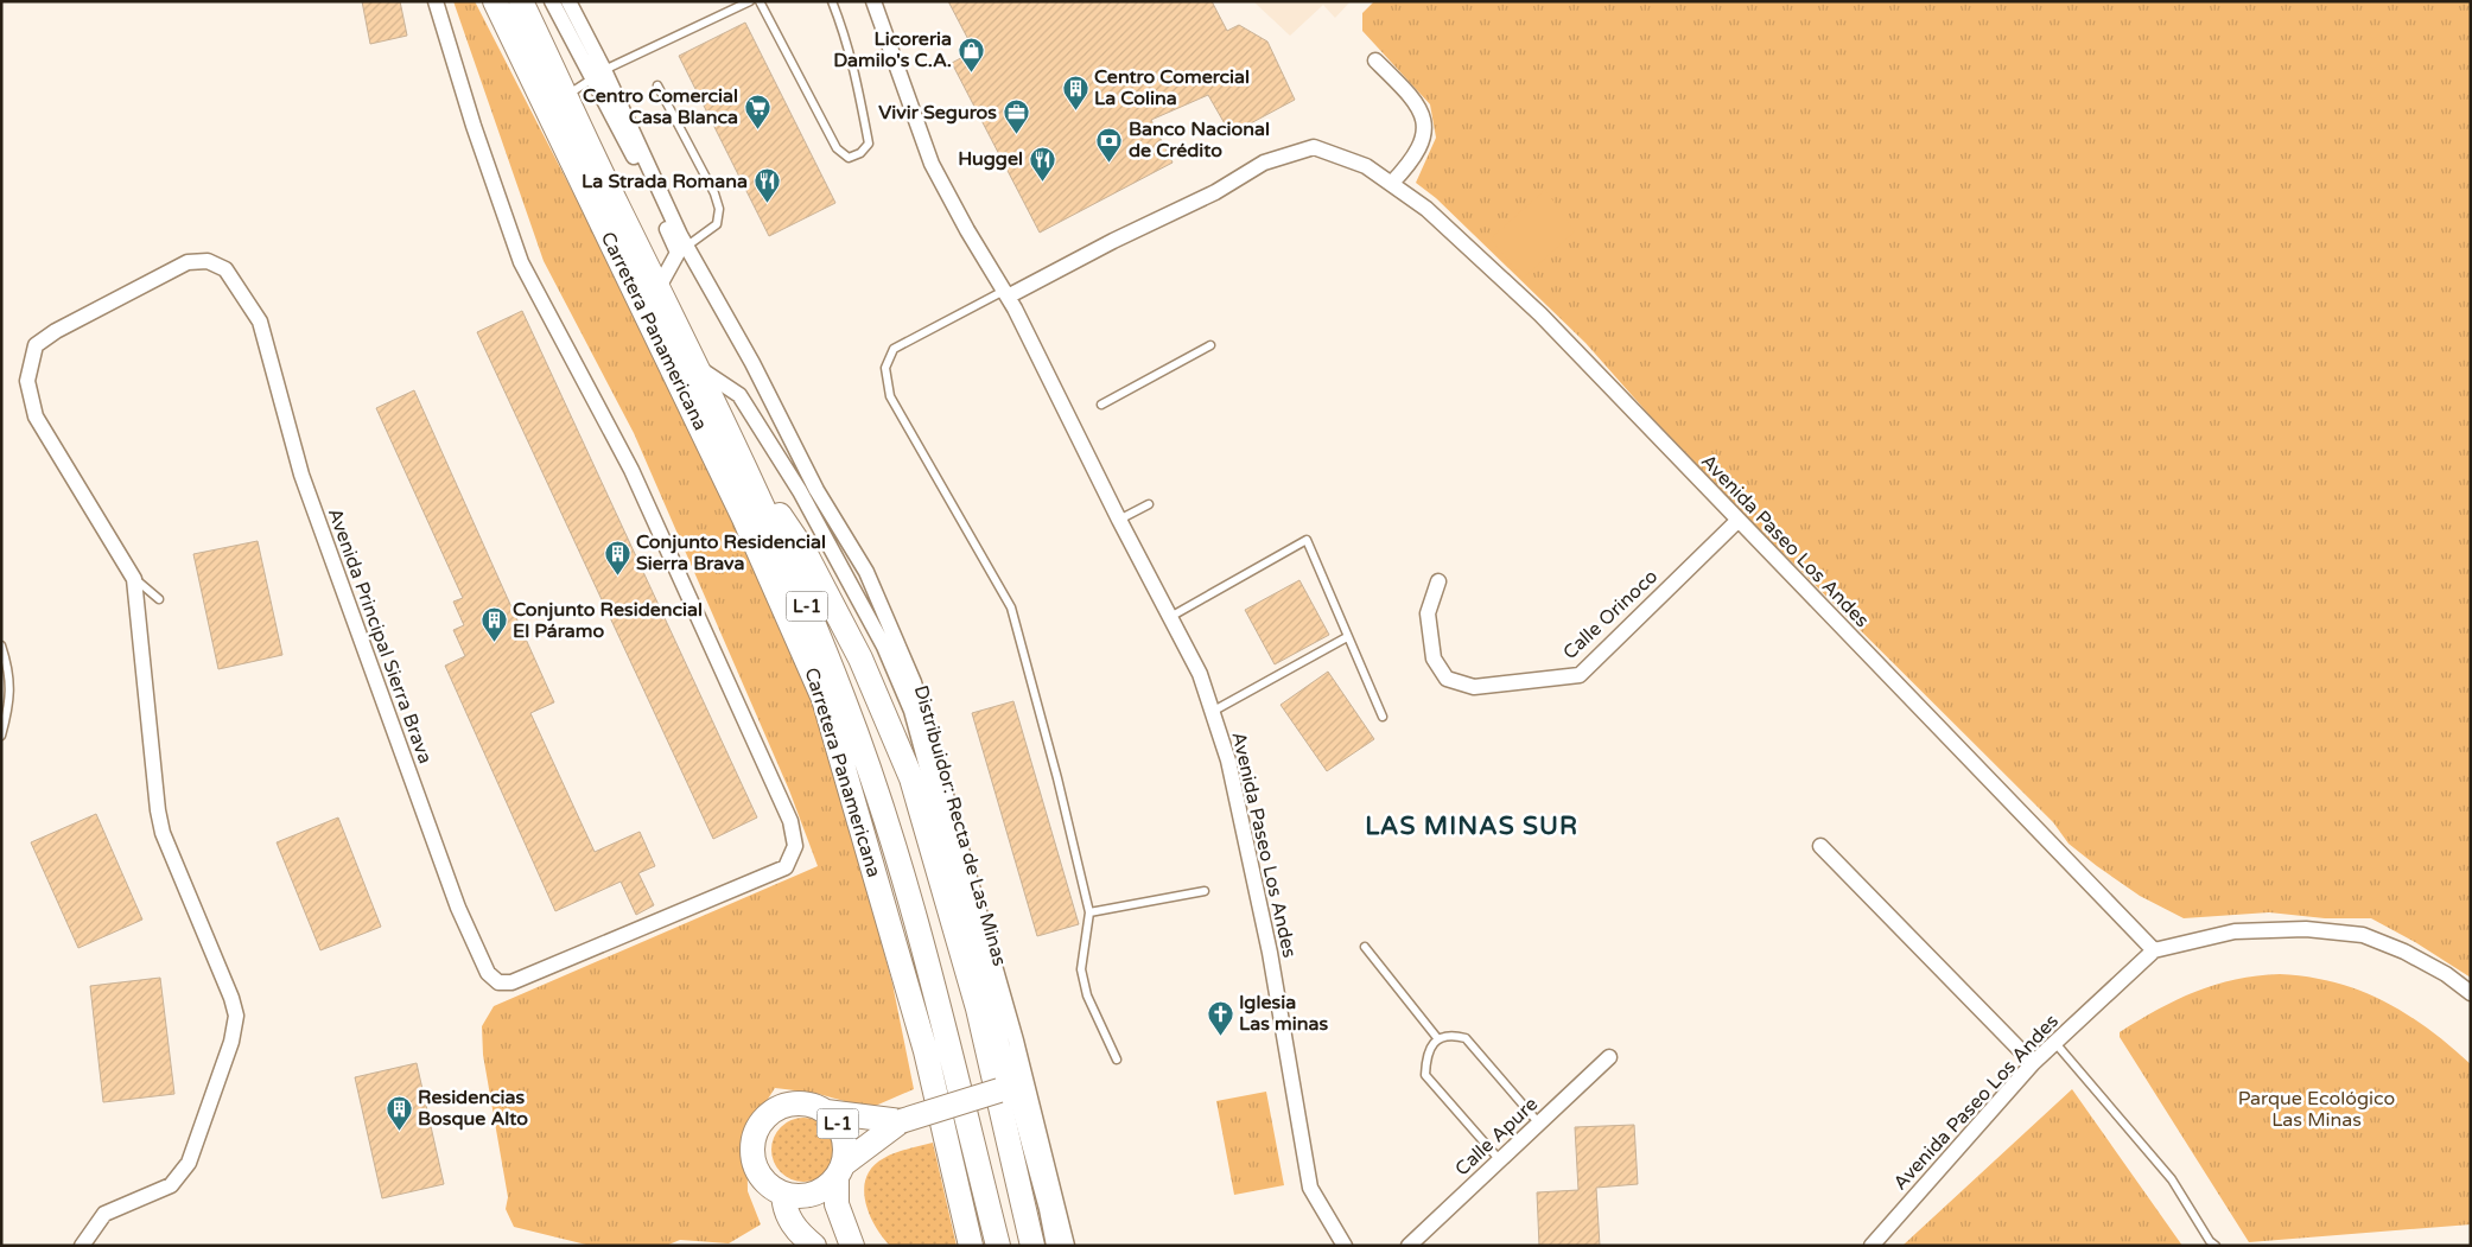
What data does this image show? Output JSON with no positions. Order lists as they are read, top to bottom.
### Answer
{
  "streets": {
    "main road": ["Carretera Panamericana", "L-1"],
    "street": [
      "Avenida Paseo Los Andes",
      "Calle Orinoco",
      "Avenida Principal Sierra Brava",
      "Distribuidor: Recta de Las Minas",
      "Calle Apure"
    ]
  },
  "crossings": [
    ["Carretera Panamericana", "L-1"],
    ["Carretera Panamericana", "Distribuidor: Recta de Las Minas"],
    ["Avenida Paseo Los Andes", "Calle Orinoco"]
  ],
  "districts": ["LAS MINAS SUR"],
  "parks": ["Parque Ecológico Las Minas"],
  "places": {
    "shop": ["Licoreria Damilo's C.A."],
    "building": [
      "Centro Comercial La Colina",
      "Conjunto Residencial Sierra Brava",
      "Conjunto Residencial El Páramo",
      "Residencias Bosque Alto"
    ],
    "supermarket": ["Centro Comercial Casa Blanca"],
    "office": ["Vivir Seguros"],
    "bank": ["Banco Nacional de Crédito"],
    "restaurant": ["Huggel", "La Strada Romana"],
    "church": ["Iglesia Las minas"]
  }
}
